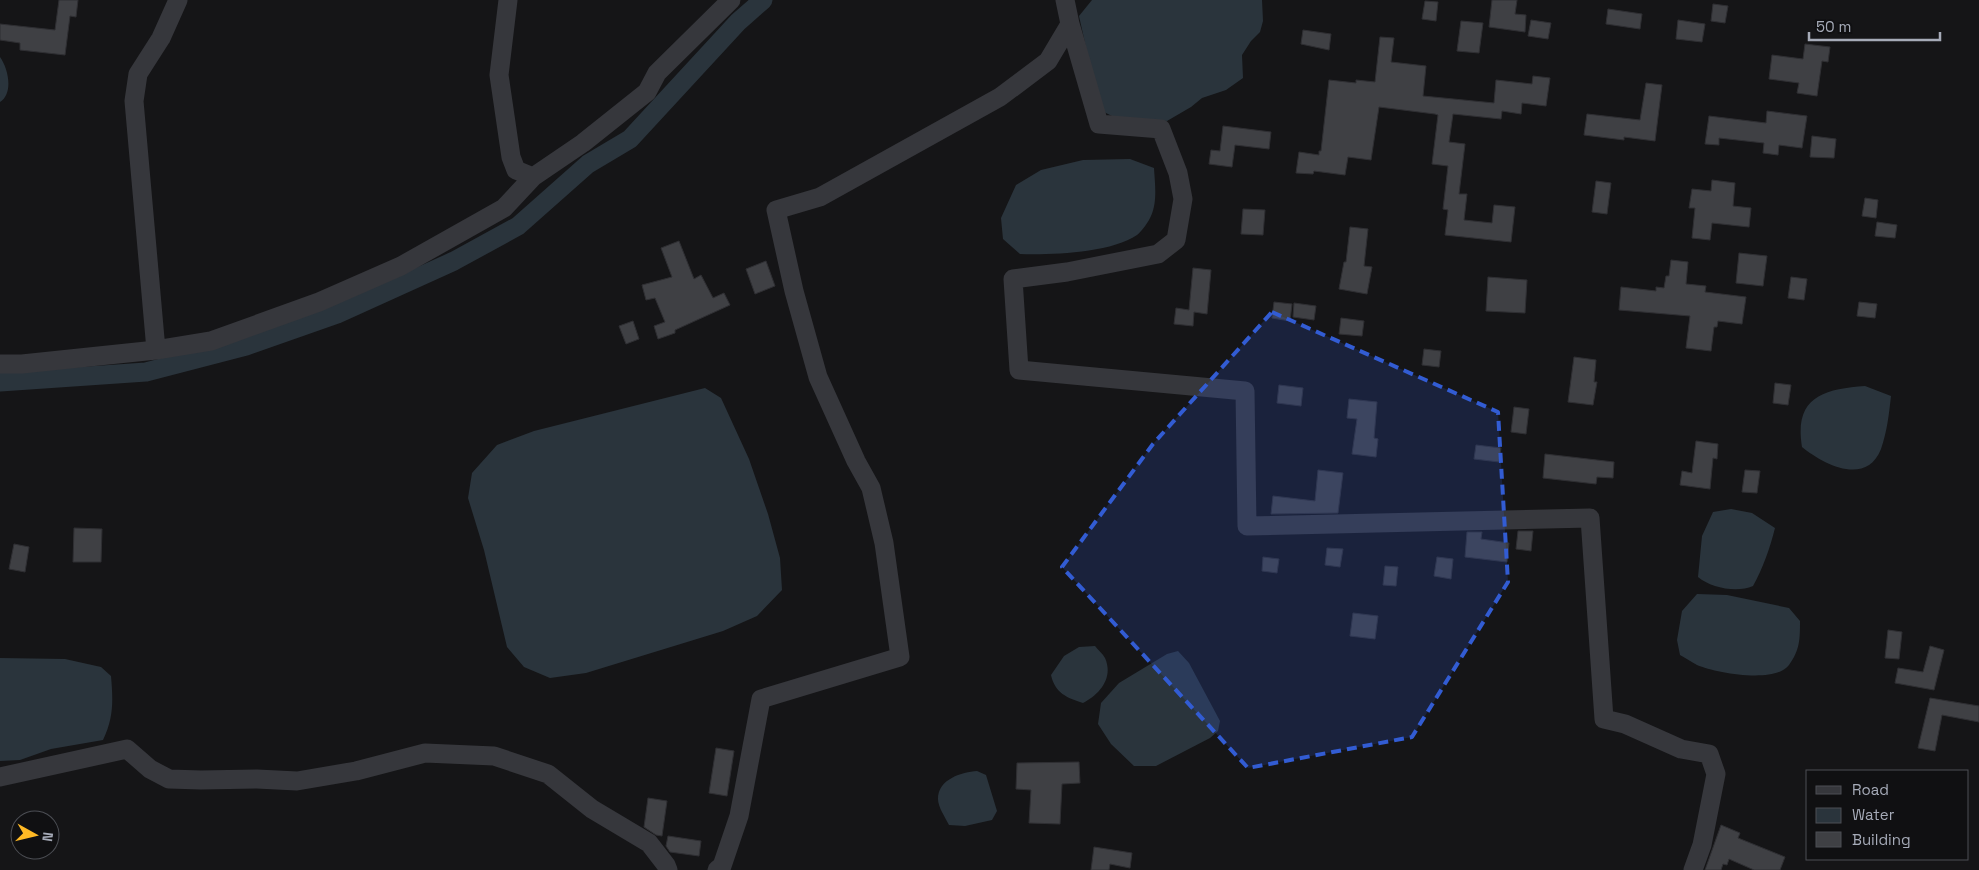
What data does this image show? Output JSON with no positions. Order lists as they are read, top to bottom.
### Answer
{
  "legend": ["Road", "Water", "Building"],
  "scale_bar": "50 m",
  "north": "right"
}
